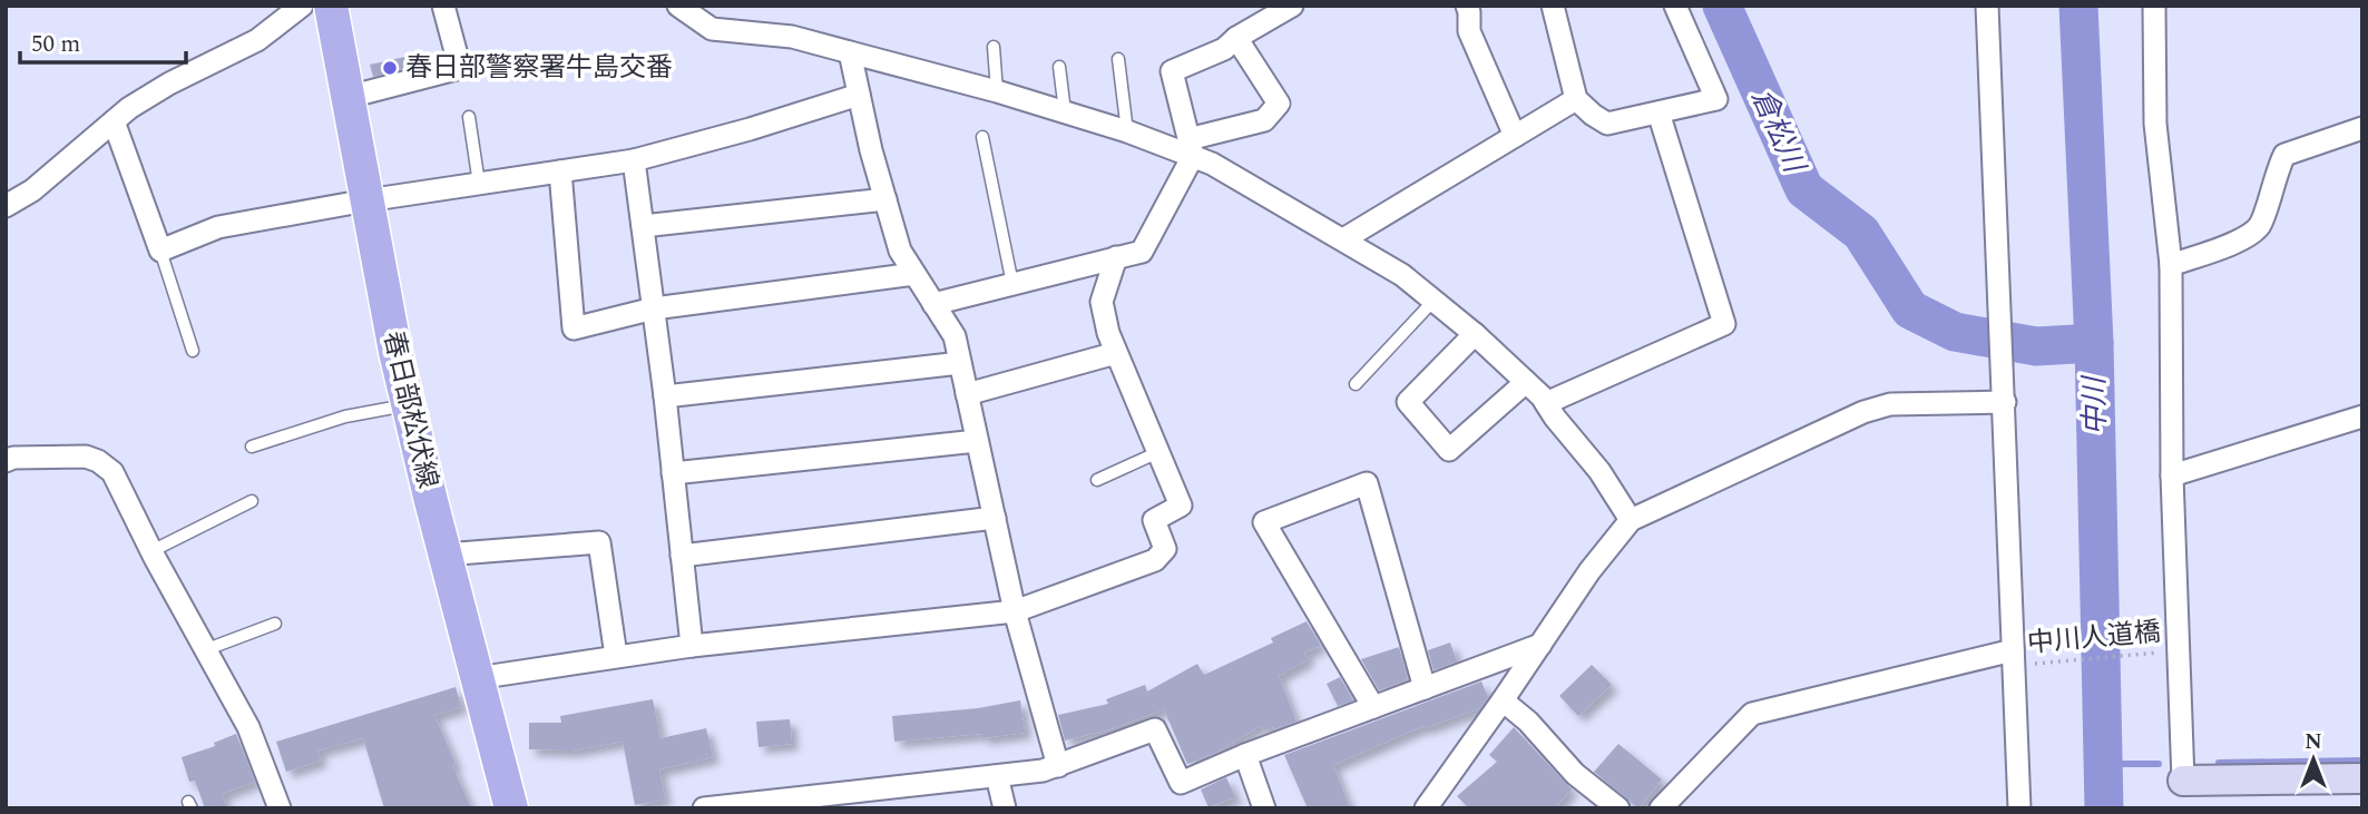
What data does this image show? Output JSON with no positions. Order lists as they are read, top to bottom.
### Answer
{
  "streets": {
    "main road": ["春日部松伏線"],
    "path": ["中川人道橋"]
  },
  "water": ["倉松川", "中川"],
  "places": ["春日部警察署牛島交番"],
  "scale_bar": "50 m",
  "north": "top"
}
